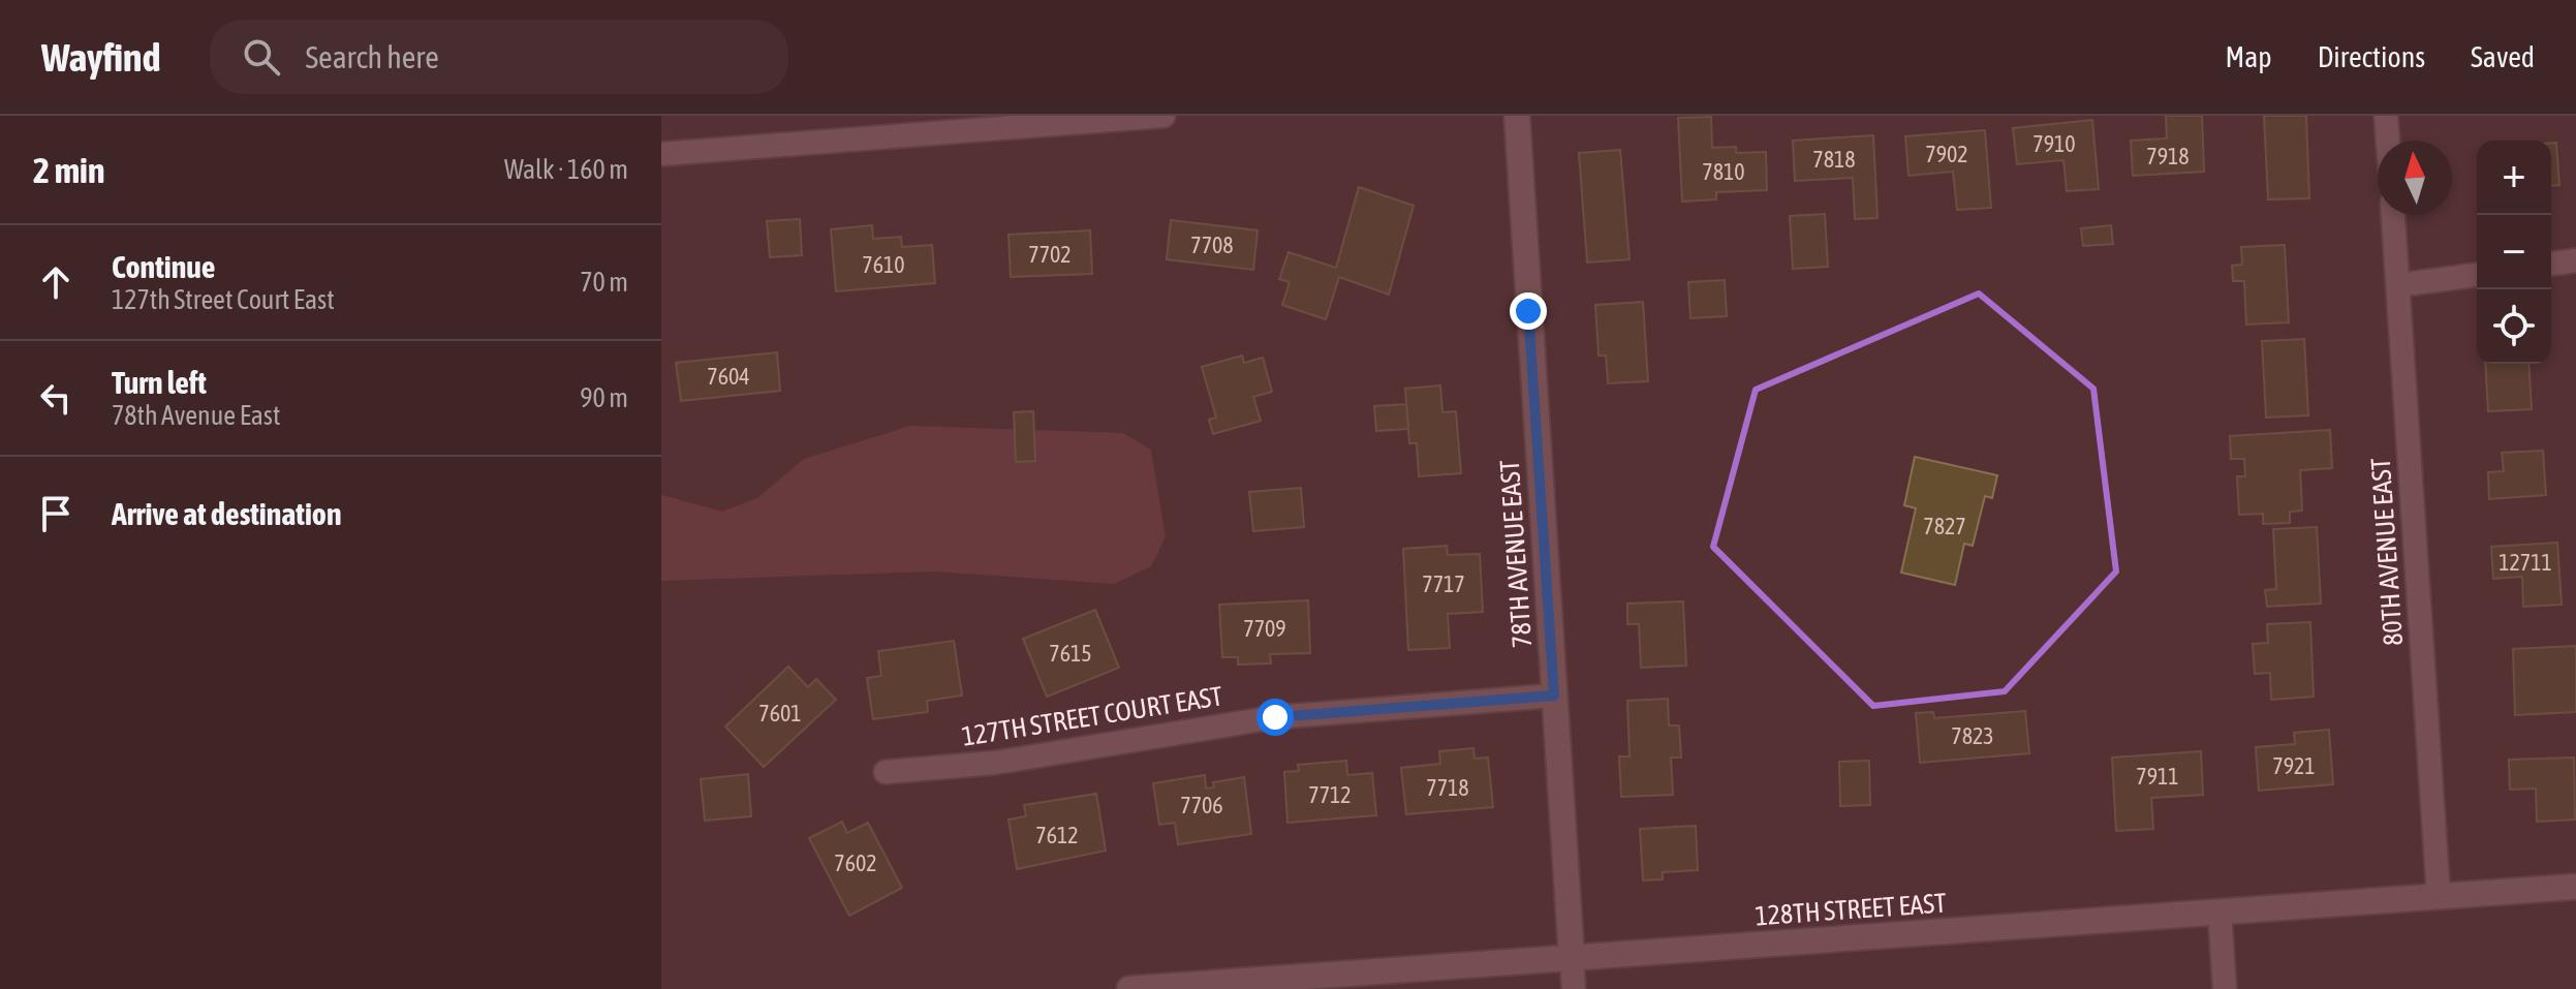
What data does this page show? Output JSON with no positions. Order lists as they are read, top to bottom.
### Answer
{
  "streets": {
    "street": [
      "80TH AVENUE EAST",
      "78TH AVENUE EAST",
      "127TH STREET COURT EAST",
      "128TH STREET EAST"
    ]
  },
  "crossings": [
    ["80TH AVENUE EAST", "128TH STREET EAST"],
    ["78TH AVENUE EAST", "127TH STREET COURT EAST"],
    ["78TH AVENUE EAST", "128TH STREET EAST"]
  ],
  "house_numbers": [
    "7910",
    "7902",
    "7918",
    "7818",
    "7810",
    "7708",
    "7702",
    "7610",
    "7604",
    "7827",
    "12711",
    "7717",
    "7709",
    "7615",
    "7601",
    "7823",
    "7921",
    "7911",
    "7718",
    "7712",
    "7706",
    "7612",
    "7602"
  ],
  "north": "top",
  "page": {
    "header": "Wayfind",
    "search": "Search here",
    "nav": ["Map", "Directions", "Saved"],
    "heading": ["2 min", "Walk · 160 m"],
    "map_buttons": ["+", "−"],
    "list": [
      ["Continue", "127th Street Court East", "70 m"],
      ["Turn left", "78th Avenue East", "90 m"],
      "Arrive at destination"
    ]
  }
}
